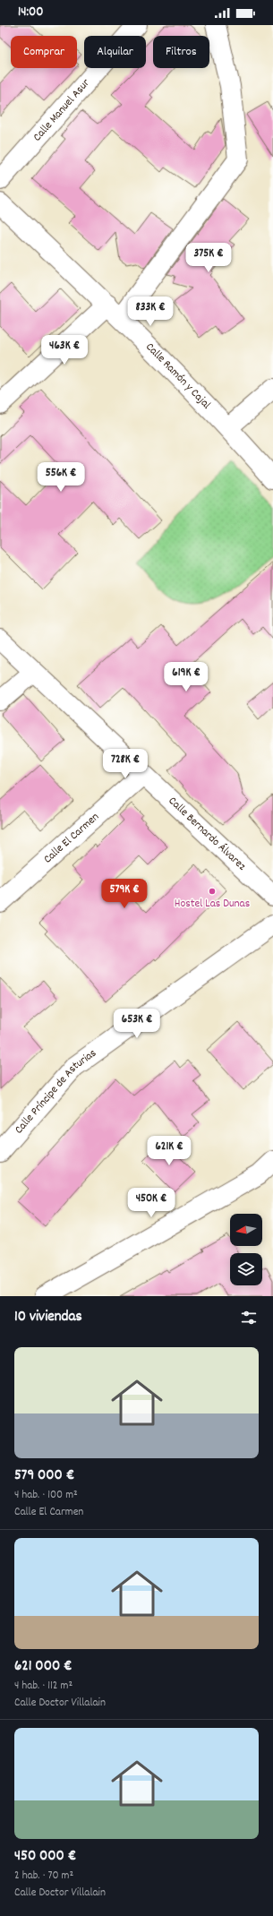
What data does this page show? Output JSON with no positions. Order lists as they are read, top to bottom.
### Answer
{
  "streets": {
    "street": [
      "Calle Manuel Asur",
      "Calle Ramón y Cajal",
      "Calle Bernardo Álvarez",
      "Calle El Carmen",
      "Calle Príncipe de Asturias"
    ]
  },
  "crossings": [
    ["Calle Bernardo Álvarez", "Calle El Carmen"]
  ],
  "places": ["Hostel Las Dunas"],
  "north": "left",
  "page": {
    "status": "14:00",
    "chip": ["Comprar", "Alquilar", "Filtros"],
    "price": [
      "375K €",
      "833K €",
      "463K €",
      "556K €",
      "619K €",
      "728K €",
      "579K €",
      "653K €",
      "621K €",
      "450K €"
    ],
    "heading": "10 viviendas",
    "list": [
      {
        "name": "579 000 €",
        "note": "4 hab. · 100 m² · Calle El Carmen"
      },
      {
        "name": "621 000 €",
        "note": "4 hab. · 112 m² · Calle Doctor Villalain"
      },
      {
        "name": "450 000 €",
        "note": "2 hab. · 70 m² · Calle Doctor Villalain"
      }
    ]
  }
}
